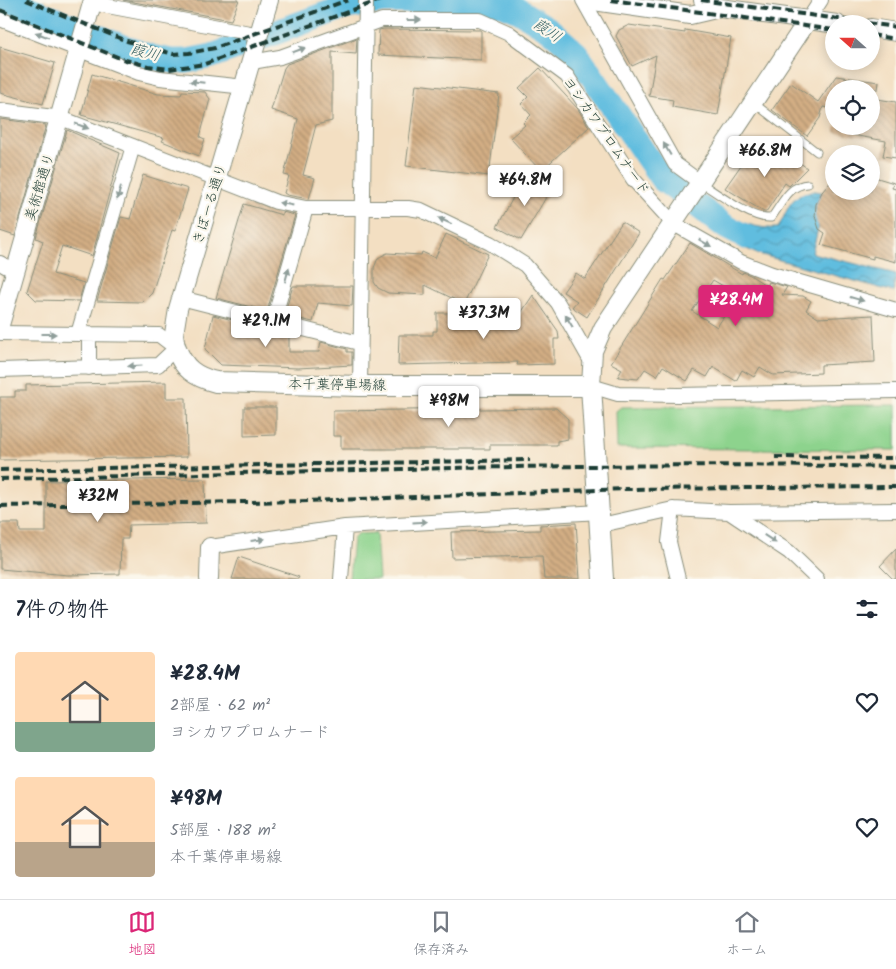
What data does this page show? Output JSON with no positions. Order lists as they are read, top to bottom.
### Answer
{
  "streets": {
    "main road": ["本千葉停車場線"],
    "street": ["ヨシカワプロムナード", "美術館通り", "きぼーる通り"]
  },
  "crossings": [
    ["ヨシカワプロムナード", "きぼーる通り"],
    ["きぼーる通り", "本千葉停車場線"]
  ],
  "water": ["葭川"],
  "north": "left",
  "page": {
    "price": [
      "¥66.8M",
      "¥64.8M",
      "¥28.4M",
      "¥37.3M",
      "¥29.1M",
      "¥98M",
      "¥32M"
    ],
    "heading": "7件の物件",
    "list": [
      {
        "name": "¥28.4M",
        "note": "2部屋 · 62 m² · ヨシカワプロムナード"
      },
      {
        "name": "¥98M",
        "note": "5部屋 · 188 m² · 本千葉停車場線"
      }
    ],
    "tabs": ["地図", "保存済み", "ホーム"]
  }
}
